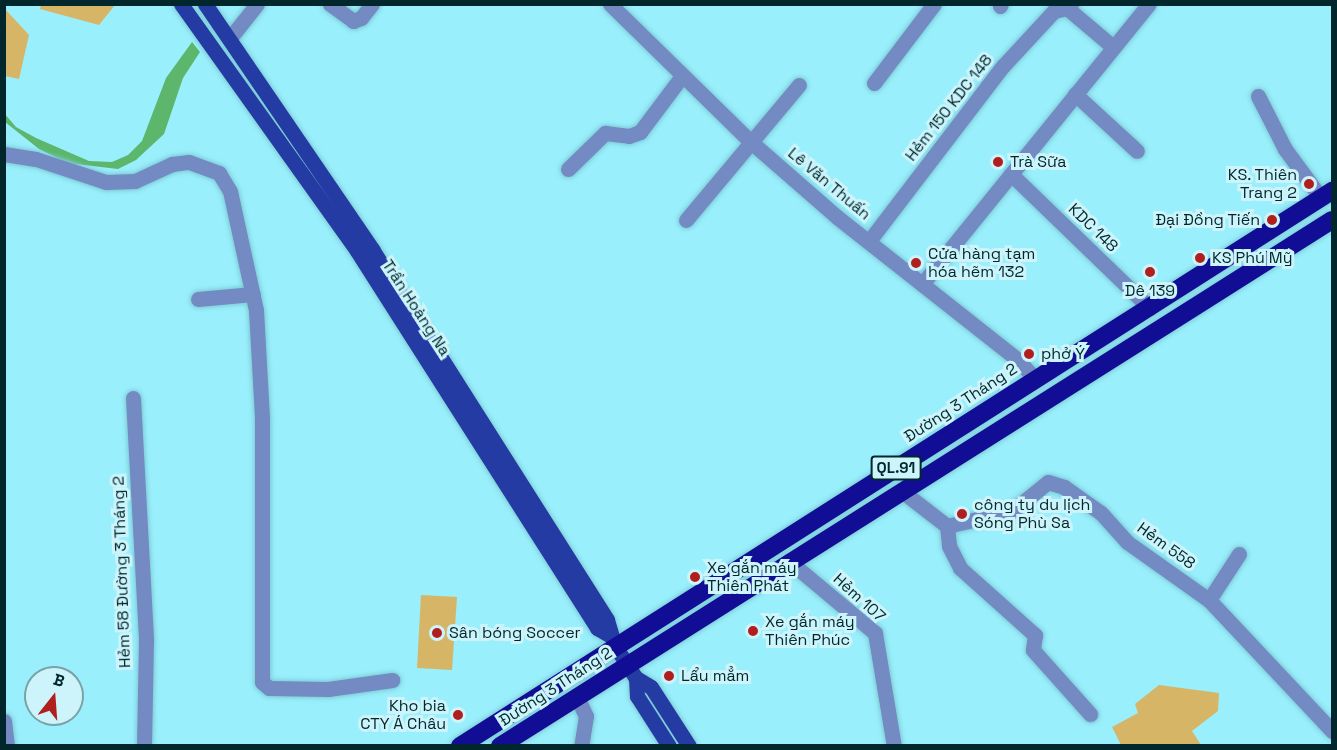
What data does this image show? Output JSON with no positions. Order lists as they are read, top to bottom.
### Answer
{
  "streets": {
    "highway": ["Đường 3 Tháng 2", "QL.91"],
    "main road": ["Trần Hoàng Na"],
    "street": [
      "Hẻm 150 KDC 148",
      "Lê Văn Thuấn",
      "KDC 148",
      "Hẻm 558",
      "Hẻm 58 Đường 3 Tháng 2",
      "Hẻm 107"
    ]
  },
  "crossings": [
    ["Hẻm 150 KDC 148", "Lê Văn Thuấn"],
    ["Lê Văn Thuấn", "Đường 3 Tháng 2"],
    ["KDC 148", "Đường 3 Tháng 2"],
    ["Trần Hoàng Na", "Đường 3 Tháng 2"],
    ["Đường 3 Tháng 2", "Hẻm 107"]
  ],
  "places": [
    "Trà Sữa",
    "KS. Thiên Trang 2",
    "Đại Đồng Tiến",
    "KS Phú Mỹ",
    "Cửa hàng tạm hóa hẽm 132",
    "Dê 139",
    "phở Ý",
    "công ty du lịch Sóng Phù Sa",
    "Xe gắn máy Thiên Phát",
    "Xe gắn máy Thiên Phúc",
    "Sân bóng Soccer",
    "Lẩu mẳm",
    "Kho bia CTY Á Châu"
  ],
  "north": "top"
}
